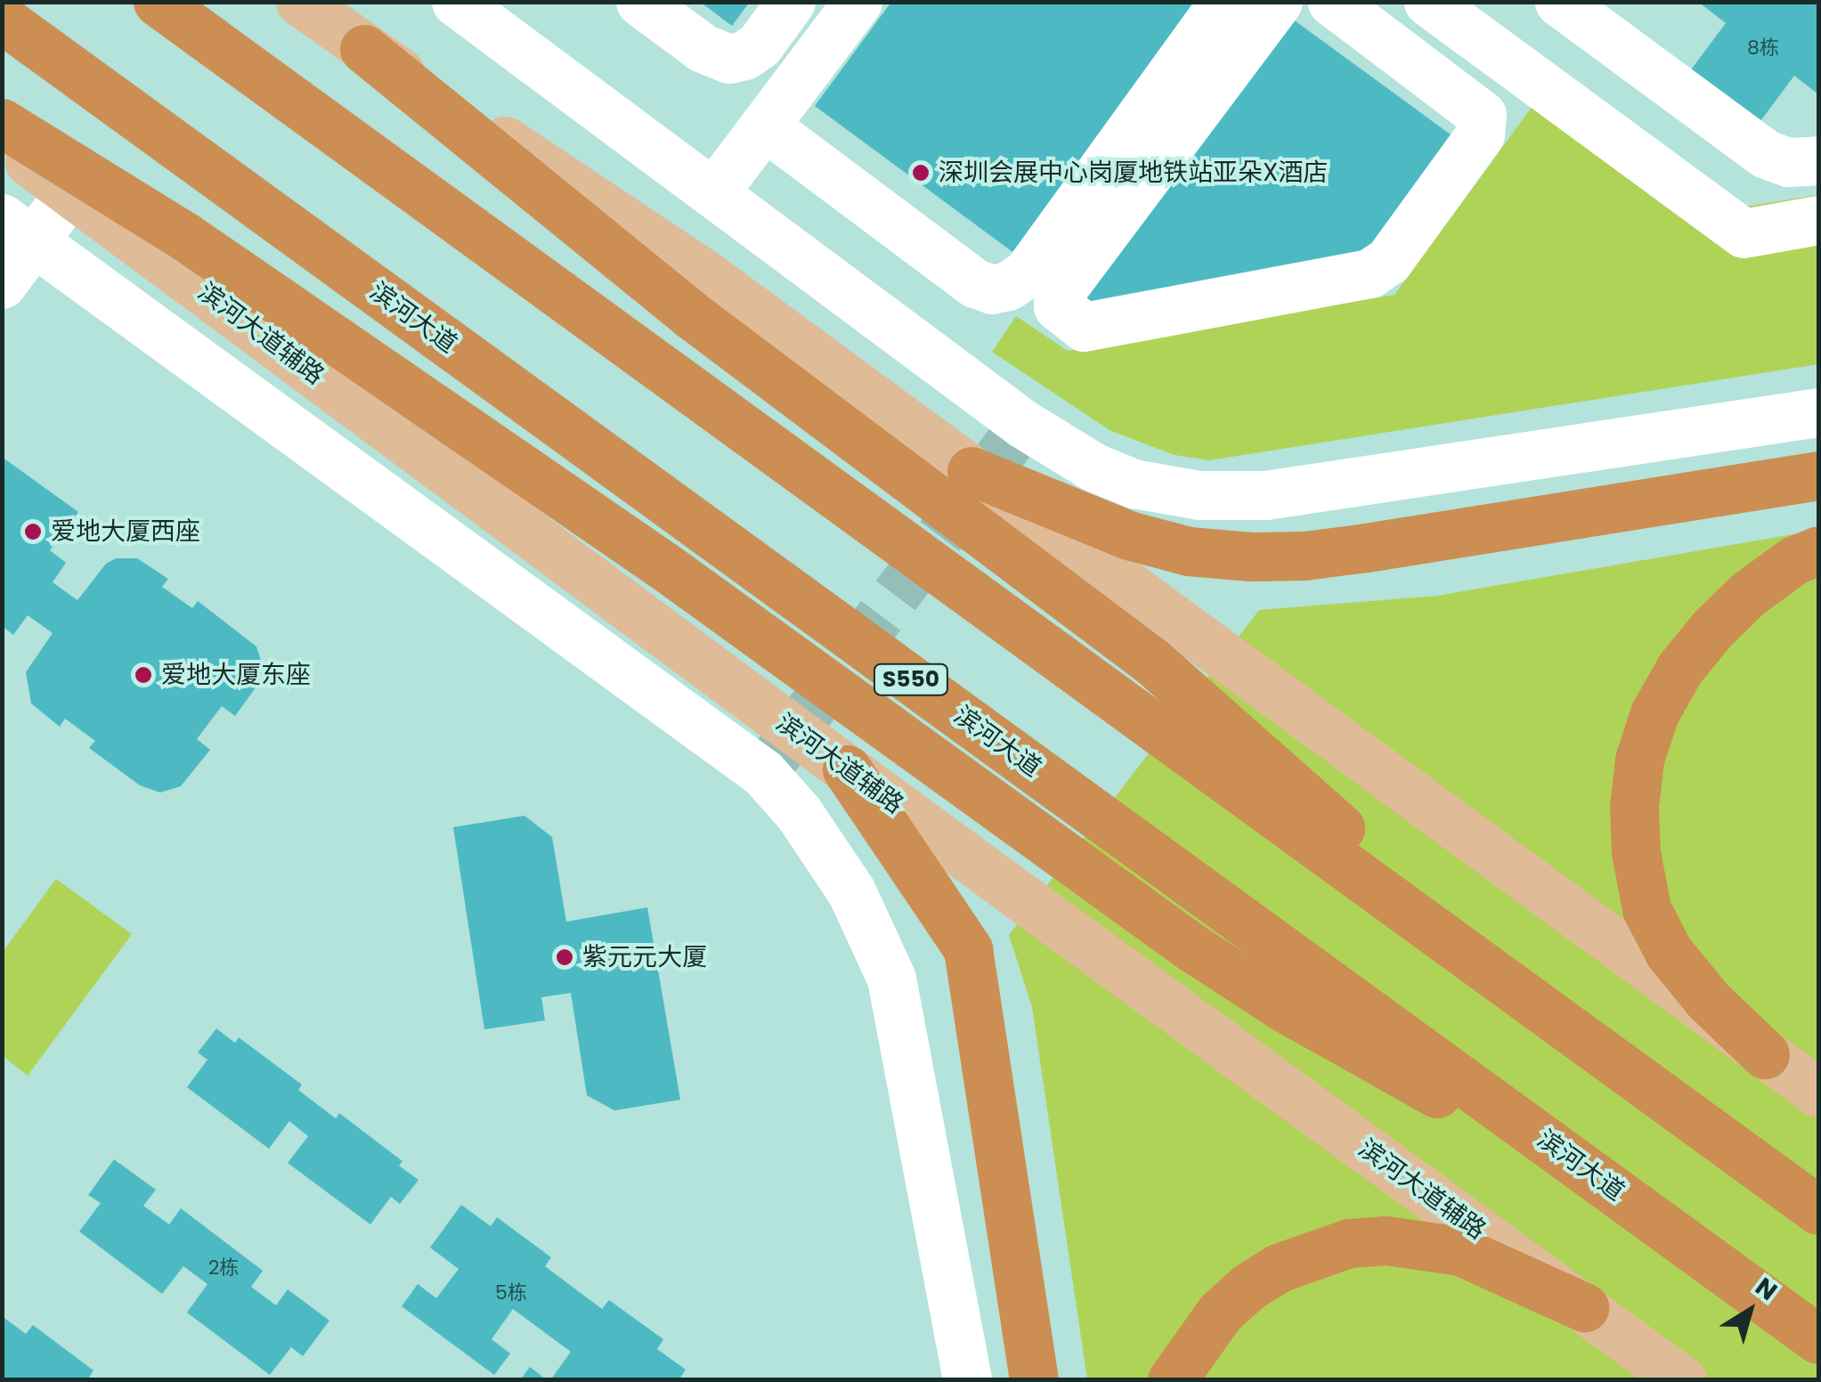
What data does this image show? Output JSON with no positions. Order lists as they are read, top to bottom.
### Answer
{
  "streets": {
    "highway": ["滨河大道", "S550"],
    "main road": ["滨河大道辅路"]
  },
  "places": [
    "深圳会展中心岗厦地铁站亚朵X酒店",
    "爱地大厦西座",
    "爱地大厦东座",
    "紫元元大厦"
  ],
  "house_numbers": ["8栋", "2栋", "5栋"],
  "north": "top right"
}
